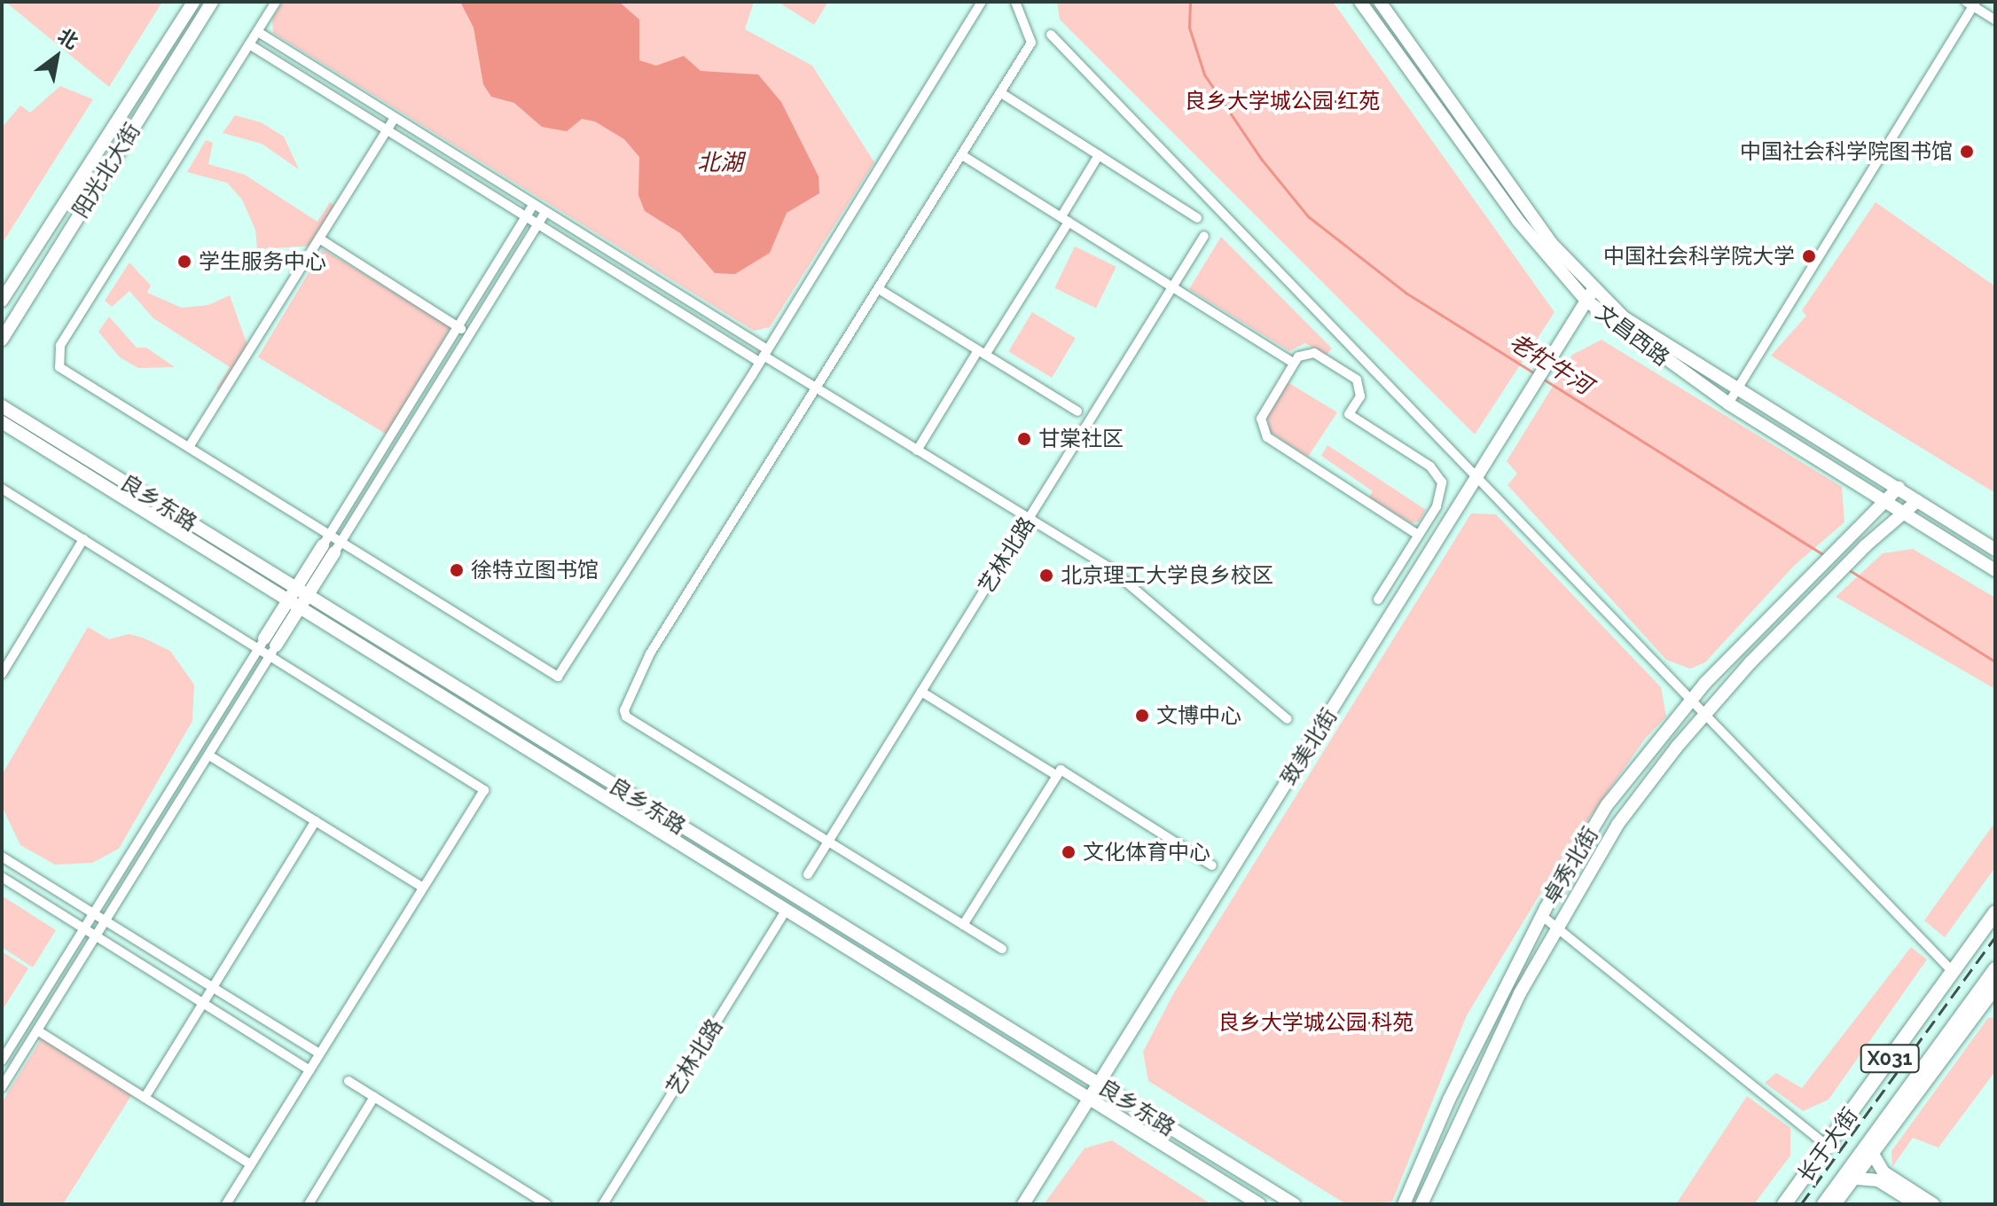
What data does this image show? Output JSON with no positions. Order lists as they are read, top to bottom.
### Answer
{
  "streets": {
    "main road": [
      "阳光北大街",
      "文昌西路",
      "良乡东路",
      "致美北街",
      "卓秀北街",
      "X031",
      "长于大街"
    ],
    "street": ["艺林北路"]
  },
  "crossings": [
    ["文昌西路", "致美北街"],
    ["文昌西路", "卓秀北街"],
    ["良乡东路", "艺林北路"],
    ["良乡东路", "致美北街"]
  ],
  "water": ["北湖", "老牤牛河"],
  "parks": ["良乡大学城公园·红苑", "良乡大学城公园·科苑"],
  "places": [
    "中国社会科学院图书馆",
    "中国社会科学院大学",
    "学生服务中心",
    "甘棠社区",
    "徐特立图书馆",
    "北京理工大学良乡校区",
    "文博中心",
    "文化体育中心"
  ],
  "north": "top right"
}
